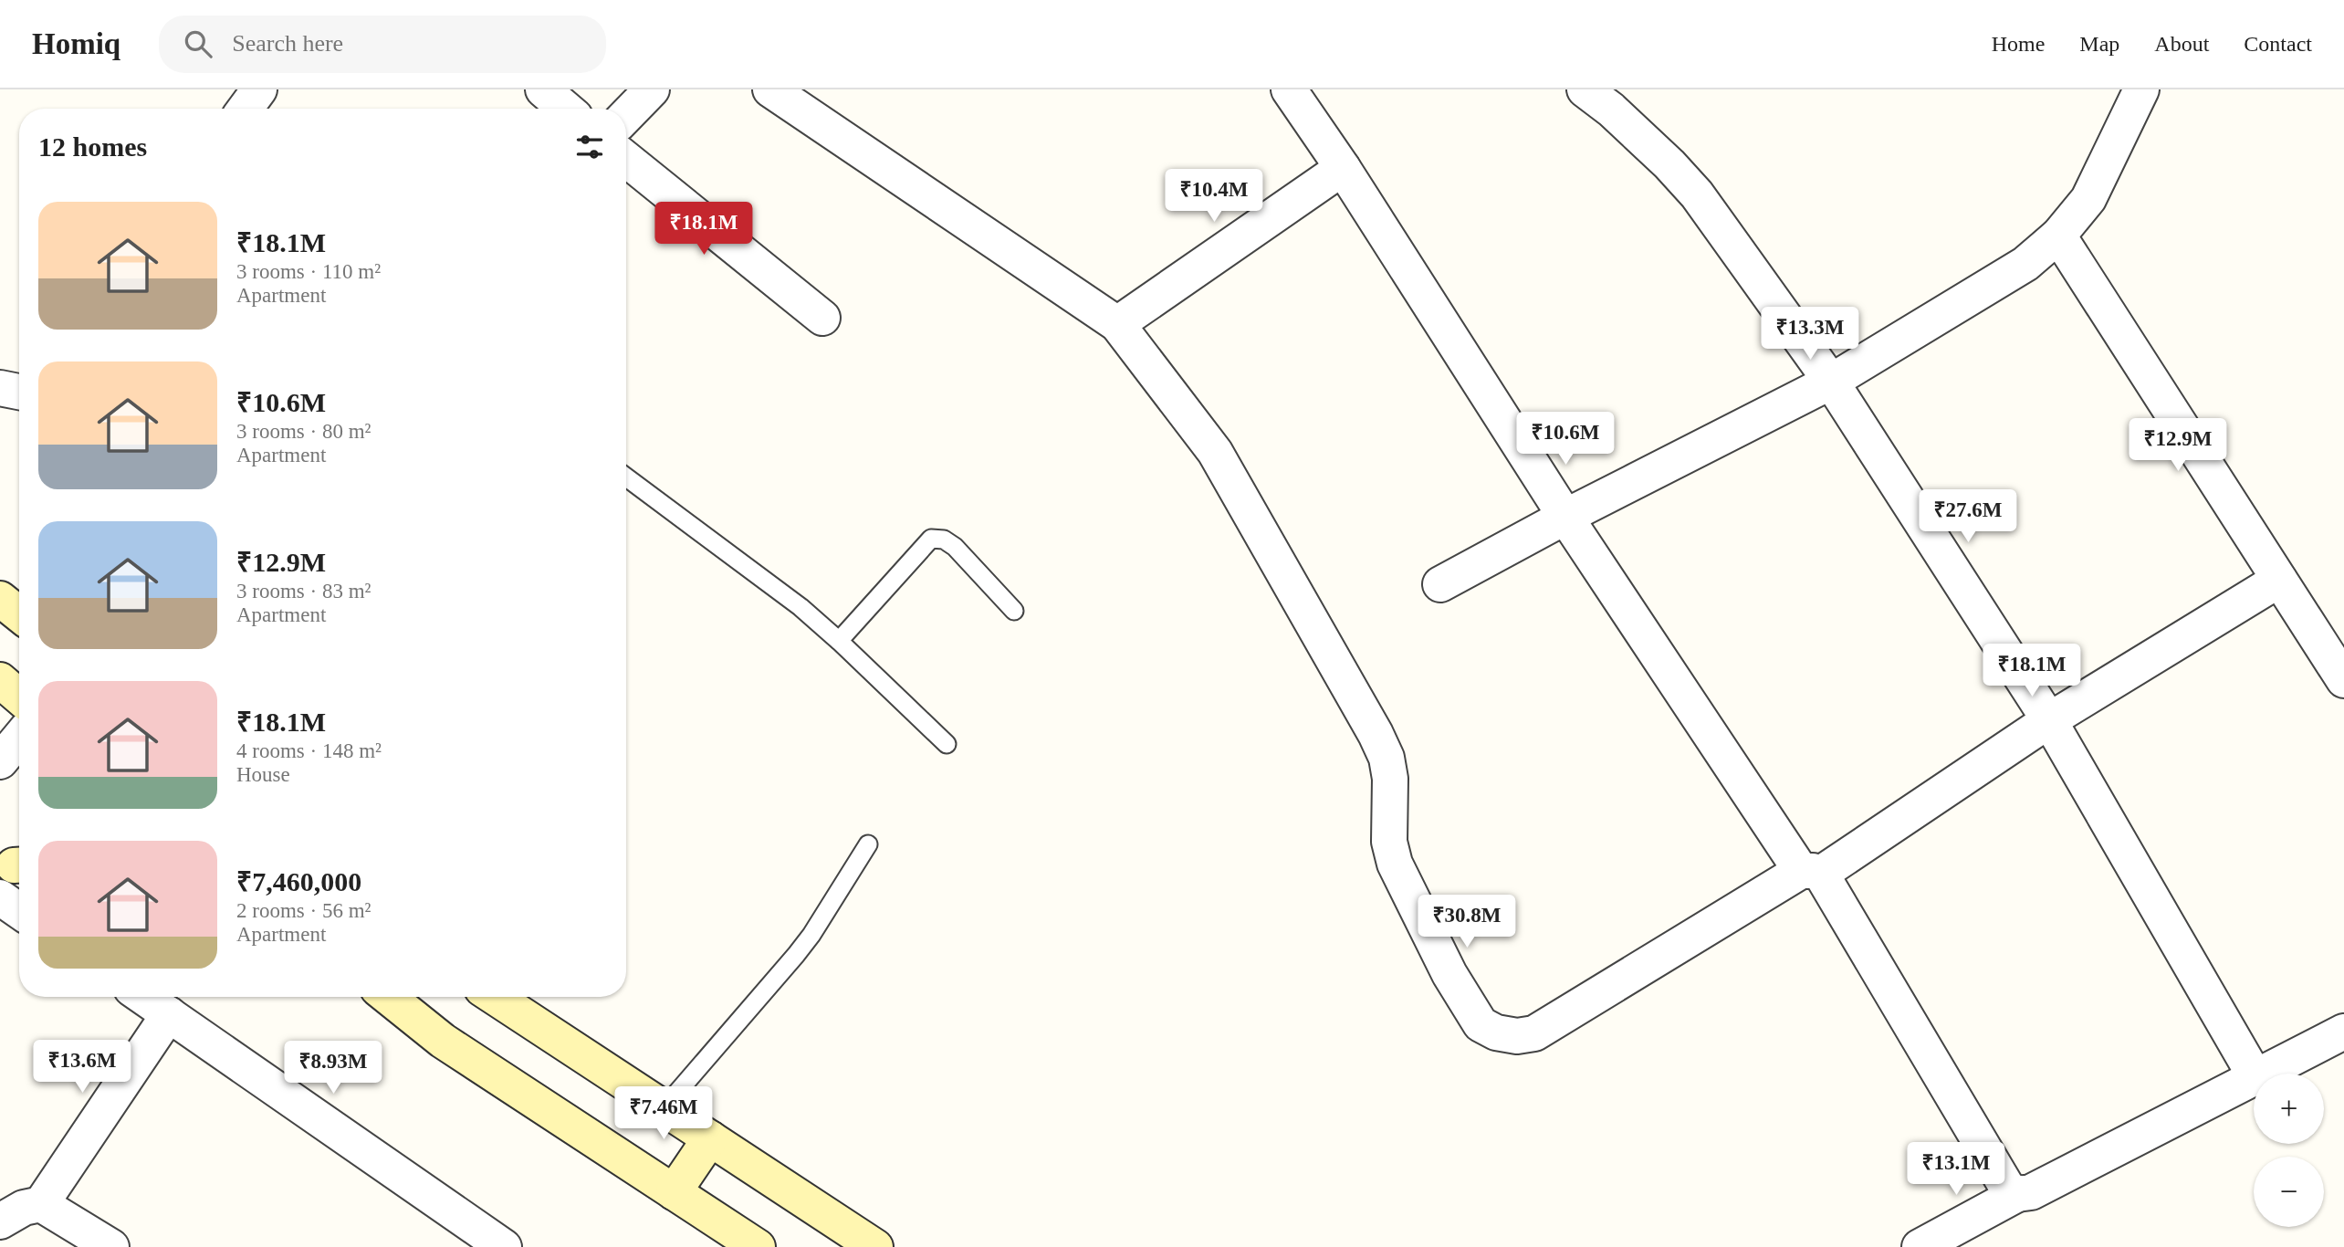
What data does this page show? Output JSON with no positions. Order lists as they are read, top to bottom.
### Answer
{
  "page": {
    "header": "Homiq",
    "search": "Search here",
    "nav": [
      "Home",
      "Map",
      "About",
      "Contact"
    ],
    "heading": "12 homes",
    "price": [
      "₹10.4M",
      "₹18.1M",
      "₹13.3M",
      "₹10.6M",
      "₹12.9M",
      "₹27.6M",
      "₹18.1M",
      "₹30.8M",
      "₹13.6M",
      "₹8.93M",
      "₹7.46M",
      "₹13.1M"
    ],
    "list": [
      {
        "name": "₹18.1M",
        "note": "3 rooms · 110 m² · Apartment"
      },
      {
        "name": "₹10.6M",
        "note": "3 rooms · 80 m² · Apartment"
      },
      {
        "name": "₹12.9M",
        "note": "3 rooms · 83 m² · Apartment"
      },
      {
        "name": "₹18.1M",
        "note": "4 rooms · 148 m² · House"
      },
      {
        "name": "₹7,460,000",
        "note": "2 rooms · 56 m² · Apartment"
      }
    ],
    "map_buttons": ["+", "−"]
  }
}
